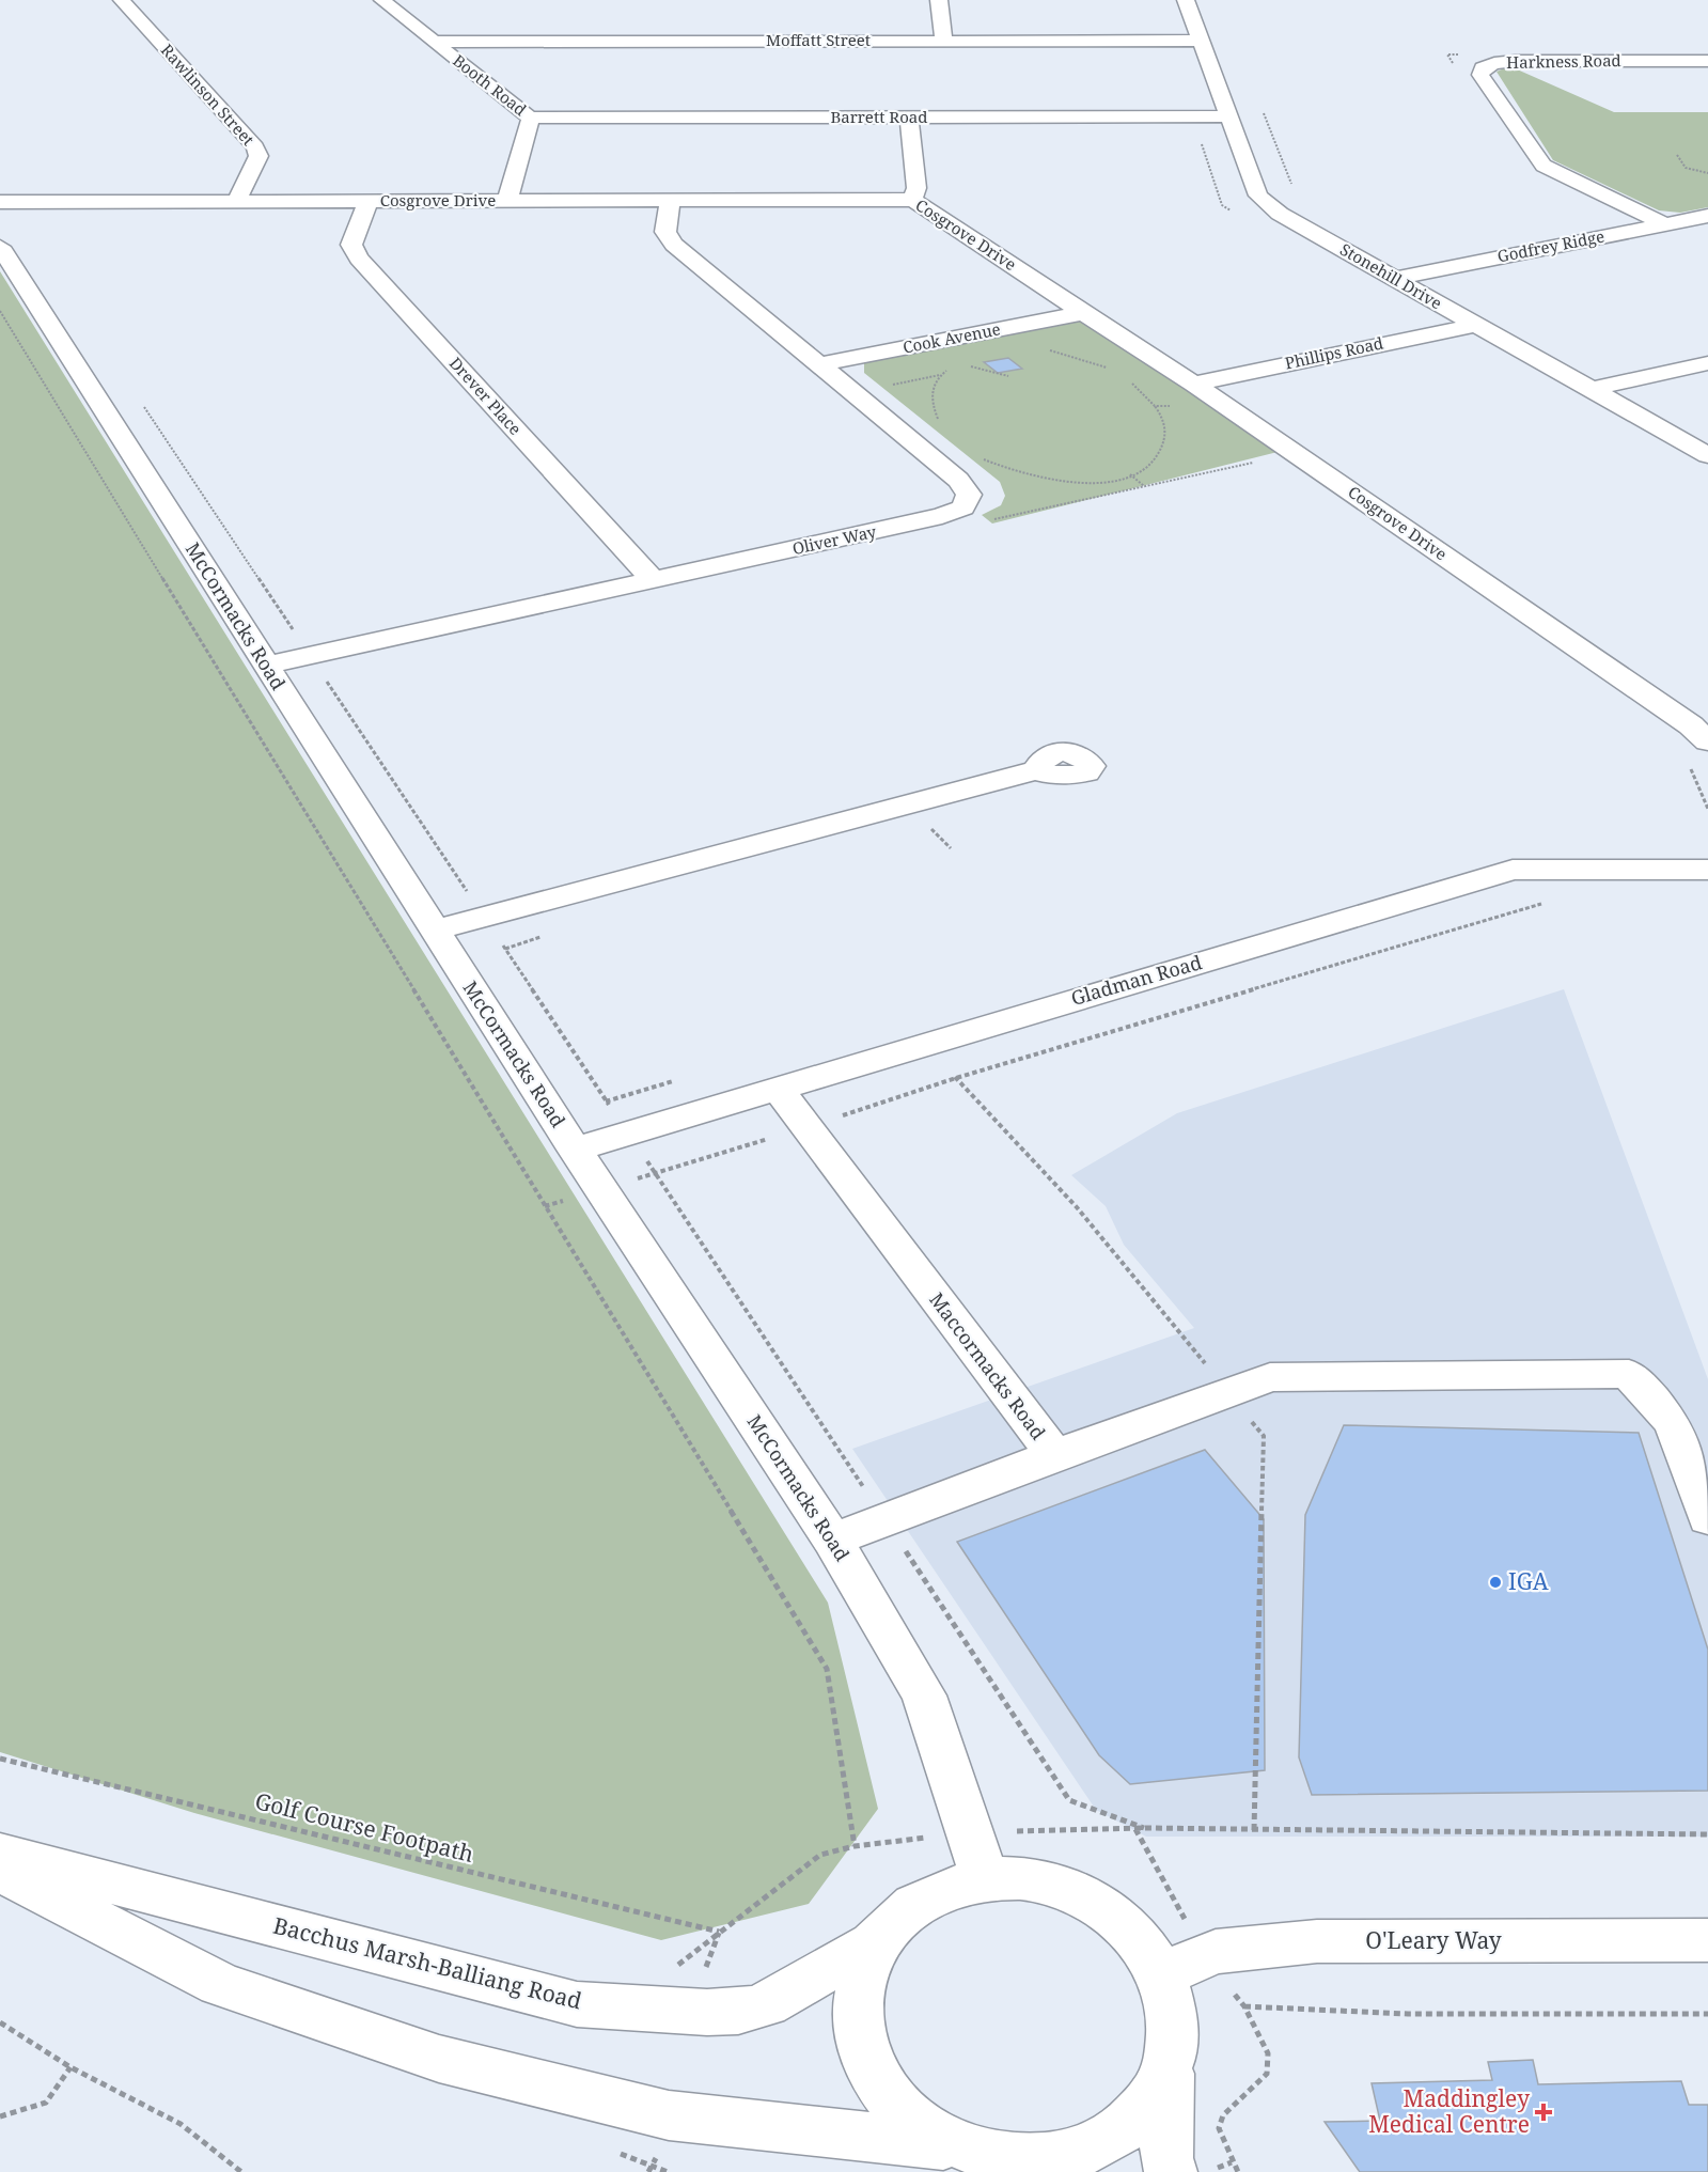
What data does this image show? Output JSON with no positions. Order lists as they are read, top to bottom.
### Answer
{
  "streets": {
    "street": [
      "Moffatt Street",
      "Harkness Road",
      "Booth Road",
      "Rawlinson Street",
      "Barrett Road",
      "Cosgrove Drive",
      "Godfrey Ridge",
      "Stonehill Drive",
      "Cook Avenue",
      "Phillips Road",
      "Drever Place",
      "Oliver Way",
      "McCormacks Road",
      "Gladman Road",
      "Maccormacks Road",
      "O'Leary Way",
      "Bacchus Marsh-Balliang Road"
    ],
    "path": ["Golf Course Footpath"]
  },
  "crossings": [
    ["Moffatt Street", "Booth Road"],
    ["Moffatt Street", "Stonehill Drive"],
    ["Harkness Road", "Godfrey Ridge"],
    ["Booth Road", "Barrett Road"],
    ["Booth Road", "Cosgrove Drive"],
    ["Rawlinson Street", "Cosgrove Drive"],
    ["Barrett Road", "Stonehill Drive"],
    ["Cosgrove Drive", "Cook Avenue"],
    ["Cosgrove Drive", "Phillips Road"],
    ["Cosgrove Drive", "Drever Place"],
    ["Cosgrove Drive", "Oliver Way"],
    ["Godfrey Ridge", "Stonehill Drive"],
    ["Stonehill Drive", "Phillips Road"],
    ["Cook Avenue", "Oliver Way"],
    ["Drever Place", "Oliver Way"],
    ["Oliver Way", "McCormacks Road"],
    ["McCormacks Road", "Gladman Road"],
    ["McCormacks Road", "Maccormacks Road"],
    ["Gladman Road", "Maccormacks Road"]
  ],
  "places": {
    "other": ["IGA"],
    "health": ["Maddingley Medical Centre"]
  }
}
